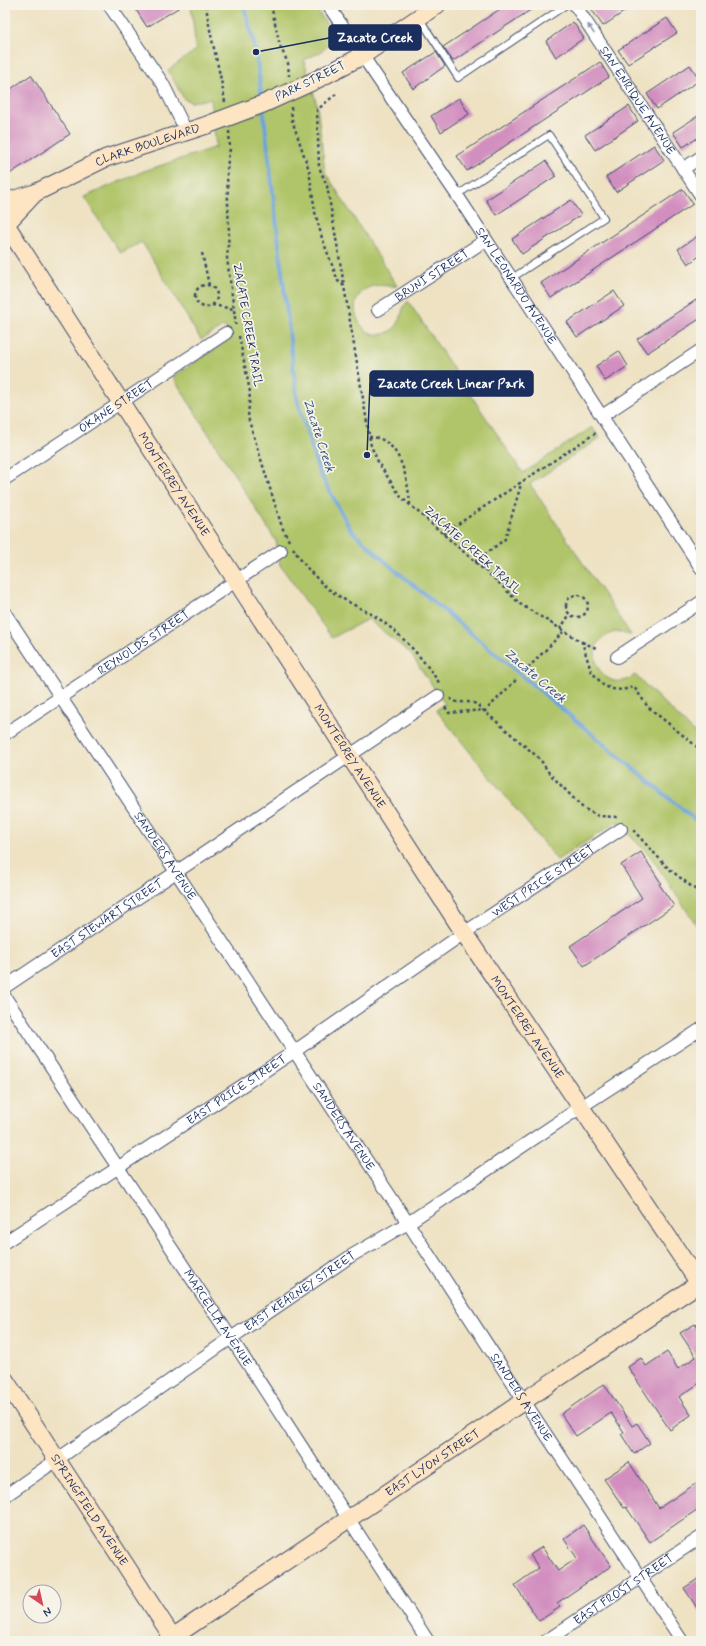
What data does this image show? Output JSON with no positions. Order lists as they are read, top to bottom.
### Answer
{
  "streets": {
    "main road": [
      "PARK STREET",
      "CLARK BOULEVARD",
      "MONTERREY AVENUE",
      "EAST LYON STREET",
      "SPRINGFIELD AVENUE"
    ],
    "street": [
      "SAN ENRIQUE AVENUE",
      "BRUNI STREET",
      "SAN LEONARDO AVENUE",
      "OKANE STREET",
      "REYNOLDS STREET",
      "SANDERS AVENUE",
      "WEST PRICE STREET",
      "EAST STEWART STREET",
      "EAST PRICE STREET",
      "EAST KEARNEY STREET",
      "MARCELLA AVENUE",
      "EAST FROST STREET"
    ],
    "path": ["ZACATE CREEK TRAIL"]
  },
  "crossings": [
    ["PARK STREET", "CLARK BOULEVARD"],
    ["PARK STREET", "SAN LEONARDO AVENUE"],
    ["CLARK BOULEVARD", "MONTERREY AVENUE"],
    ["BRUNI STREET", "SAN LEONARDO AVENUE"],
    ["ZACATE CREEK TRAIL", "OKANE STREET"],
    ["ZACATE CREEK TRAIL", "EAST STEWART STREET"],
    ["OKANE STREET", "MONTERREY AVENUE"],
    ["MONTERREY AVENUE", "REYNOLDS STREET"],
    ["MONTERREY AVENUE", "WEST PRICE STREET"],
    ["MONTERREY AVENUE", "EAST STEWART STREET"],
    ["MONTERREY AVENUE", "EAST PRICE STREET"],
    ["MONTERREY AVENUE", "EAST KEARNEY STREET"],
    ["MONTERREY AVENUE", "EAST LYON STREET"],
    ["REYNOLDS STREET", "SANDERS AVENUE"],
    ["SANDERS AVENUE", "EAST STEWART STREET"],
    ["SANDERS AVENUE", "EAST PRICE STREET"],
    ["SANDERS AVENUE", "EAST KEARNEY STREET"],
    ["SANDERS AVENUE", "EAST LYON STREET"],
    ["SANDERS AVENUE", "EAST FROST STREET"],
    ["WEST PRICE STREET", "EAST PRICE STREET"],
    ["EAST PRICE STREET", "MARCELLA AVENUE"],
    ["EAST KEARNEY STREET", "MARCELLA AVENUE"],
    ["EAST KEARNEY STREET", "SPRINGFIELD AVENUE"],
    ["MARCELLA AVENUE", "EAST LYON STREET"],
    ["EAST LYON STREET", "SPRINGFIELD AVENUE"]
  ],
  "one_way": ["SAN ENRIQUE AVENUE"],
  "water": ["Zacate Creek"],
  "places": ["Zacate Creek", "Zacate Creek Linear Park"],
  "north": "bottom right"
}
